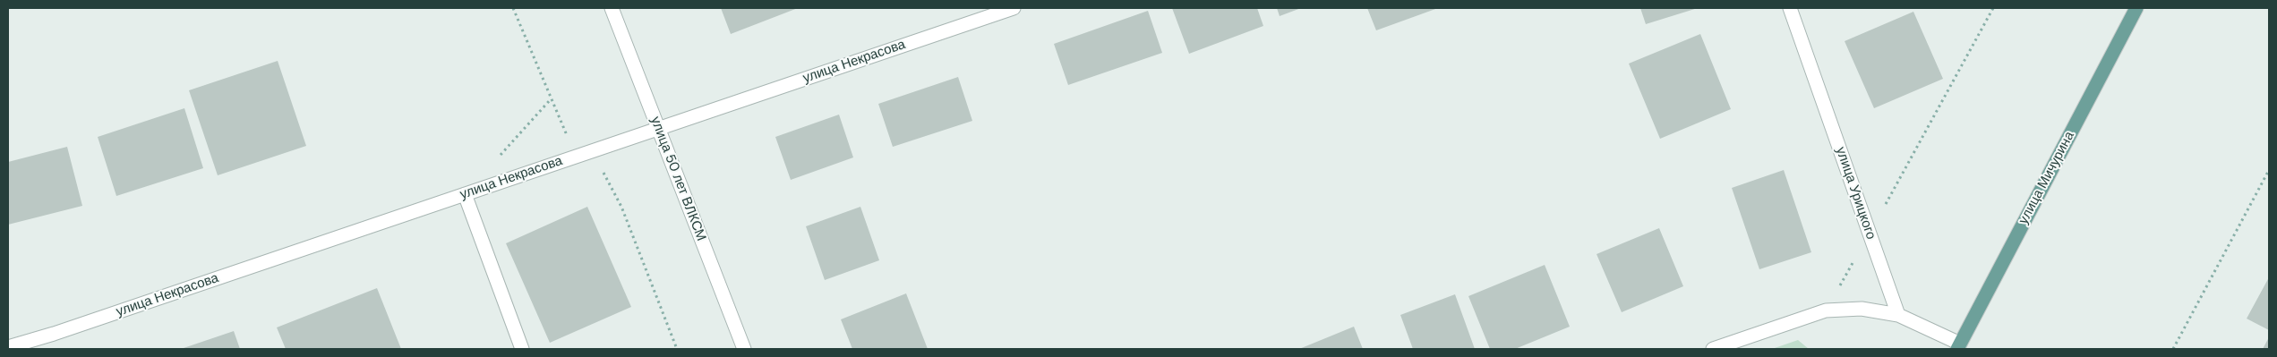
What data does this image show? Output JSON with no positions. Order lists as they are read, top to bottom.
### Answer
{
  "streets": {
    "main road": ["улица Мичурина"],
    "street": ["улица Некрасова", "улица 50 лет ВЛКСМ", "улица Урицкого"]
  },
  "crossings": [
    ["улица Некрасова", "улица 50 лет ВЛКСМ"]
  ]
}
